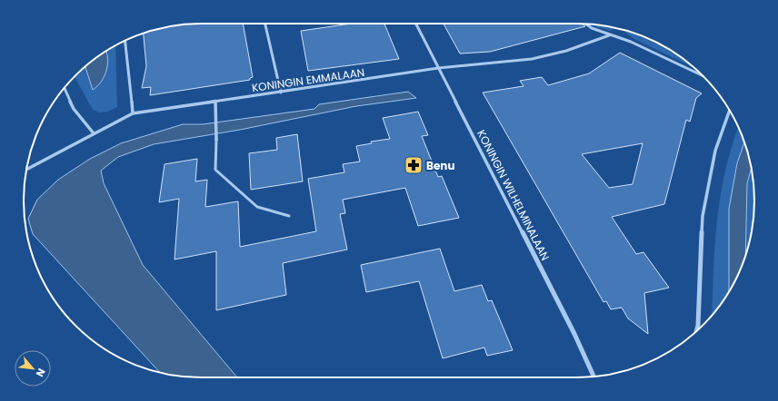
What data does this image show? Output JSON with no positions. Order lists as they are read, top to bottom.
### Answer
{
  "streets": {
    "street": ["KONINGIN EMMALAAN", "KONINGIN WILHELMINALAAN"]
  },
  "crossings": [
    ["KONINGIN EMMALAAN", "KONINGIN WILHELMINALAAN"]
  ],
  "places": {
    "pharmacy": ["Benu"]
  },
  "north": "bottom right"
}
